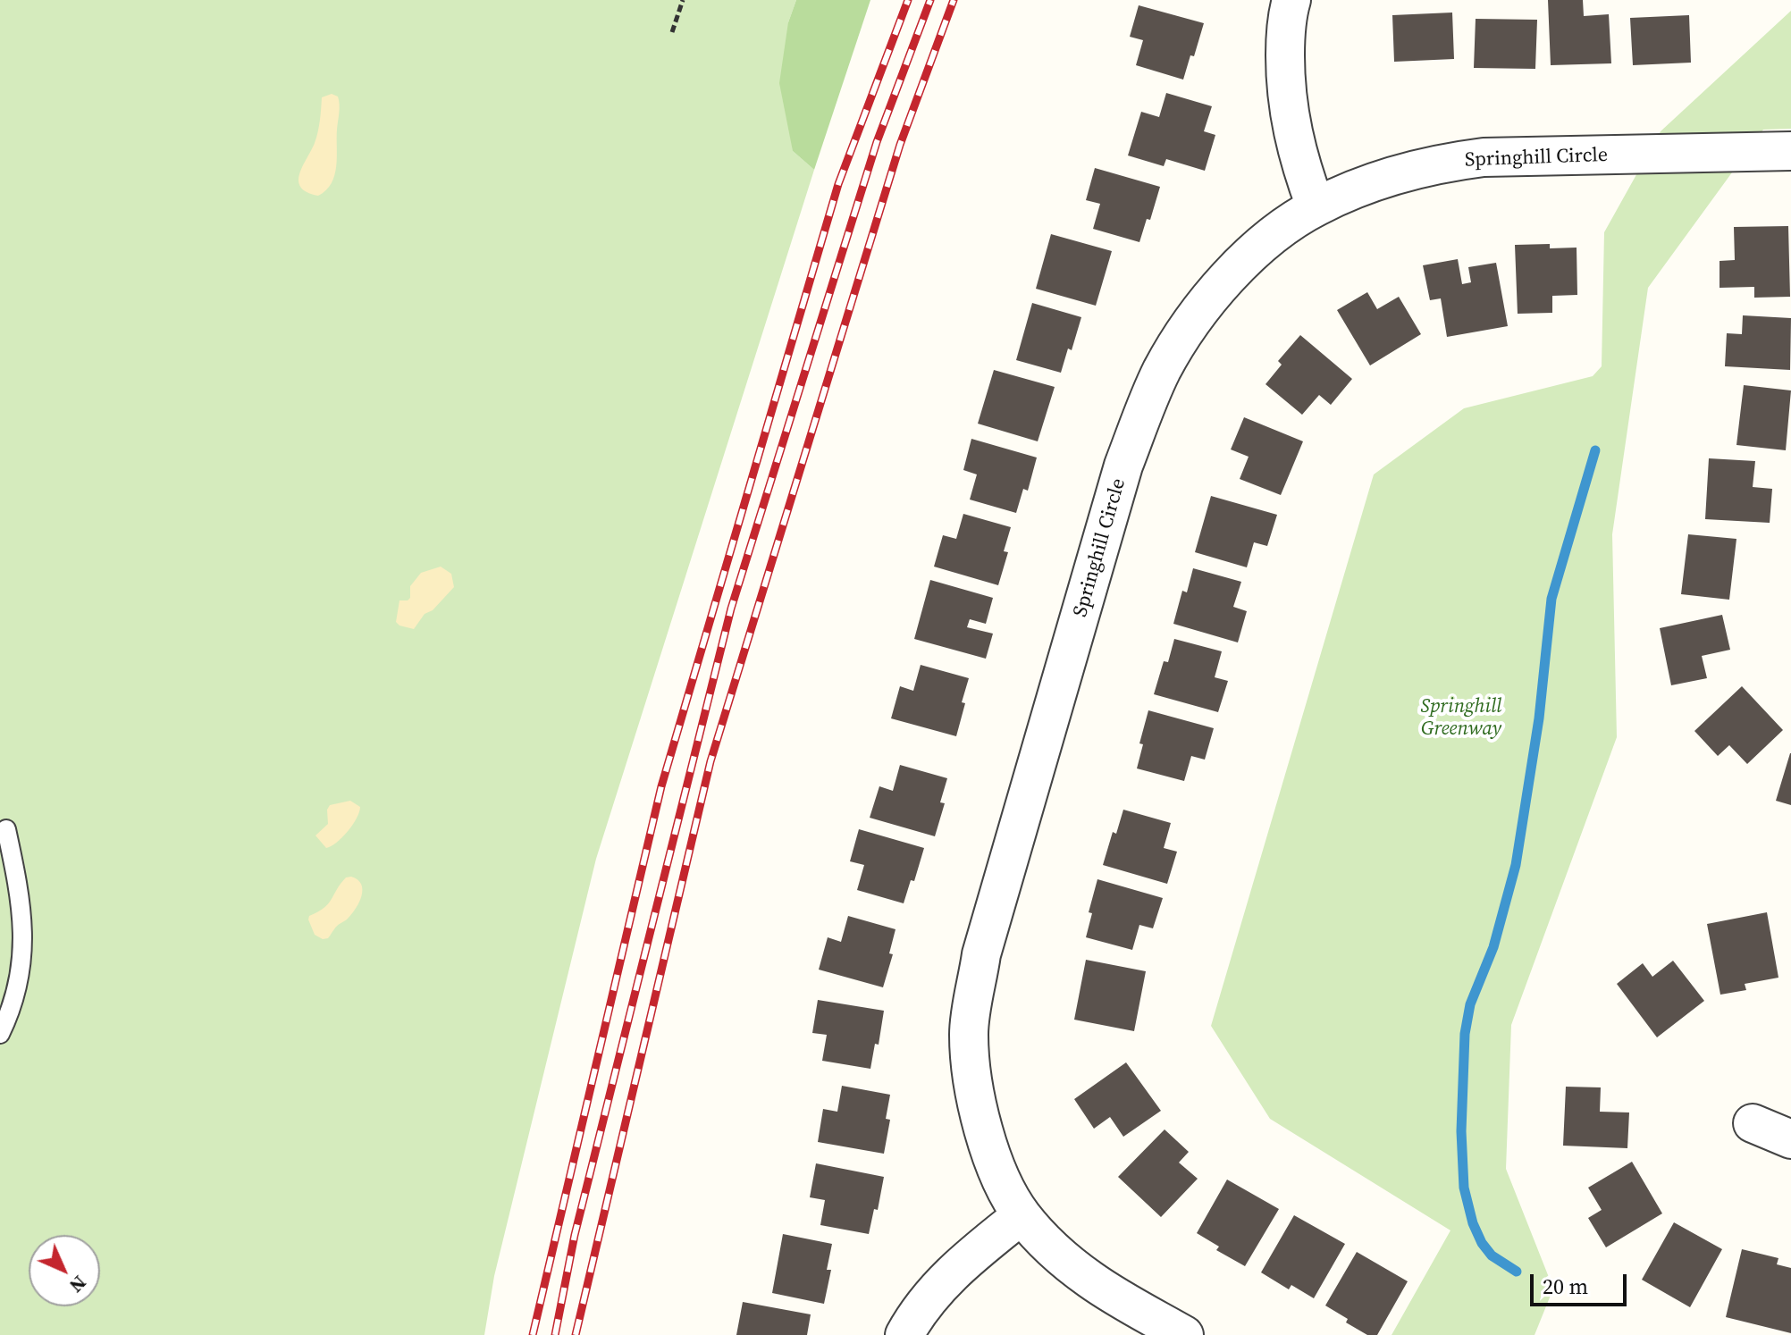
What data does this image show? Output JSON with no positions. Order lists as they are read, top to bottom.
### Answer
{
  "streets": {
    "street": ["Springhill Circle"]
  },
  "parks": ["Springhill Greenway"],
  "scale_bar": "20 m",
  "north": "bottom right"
}
